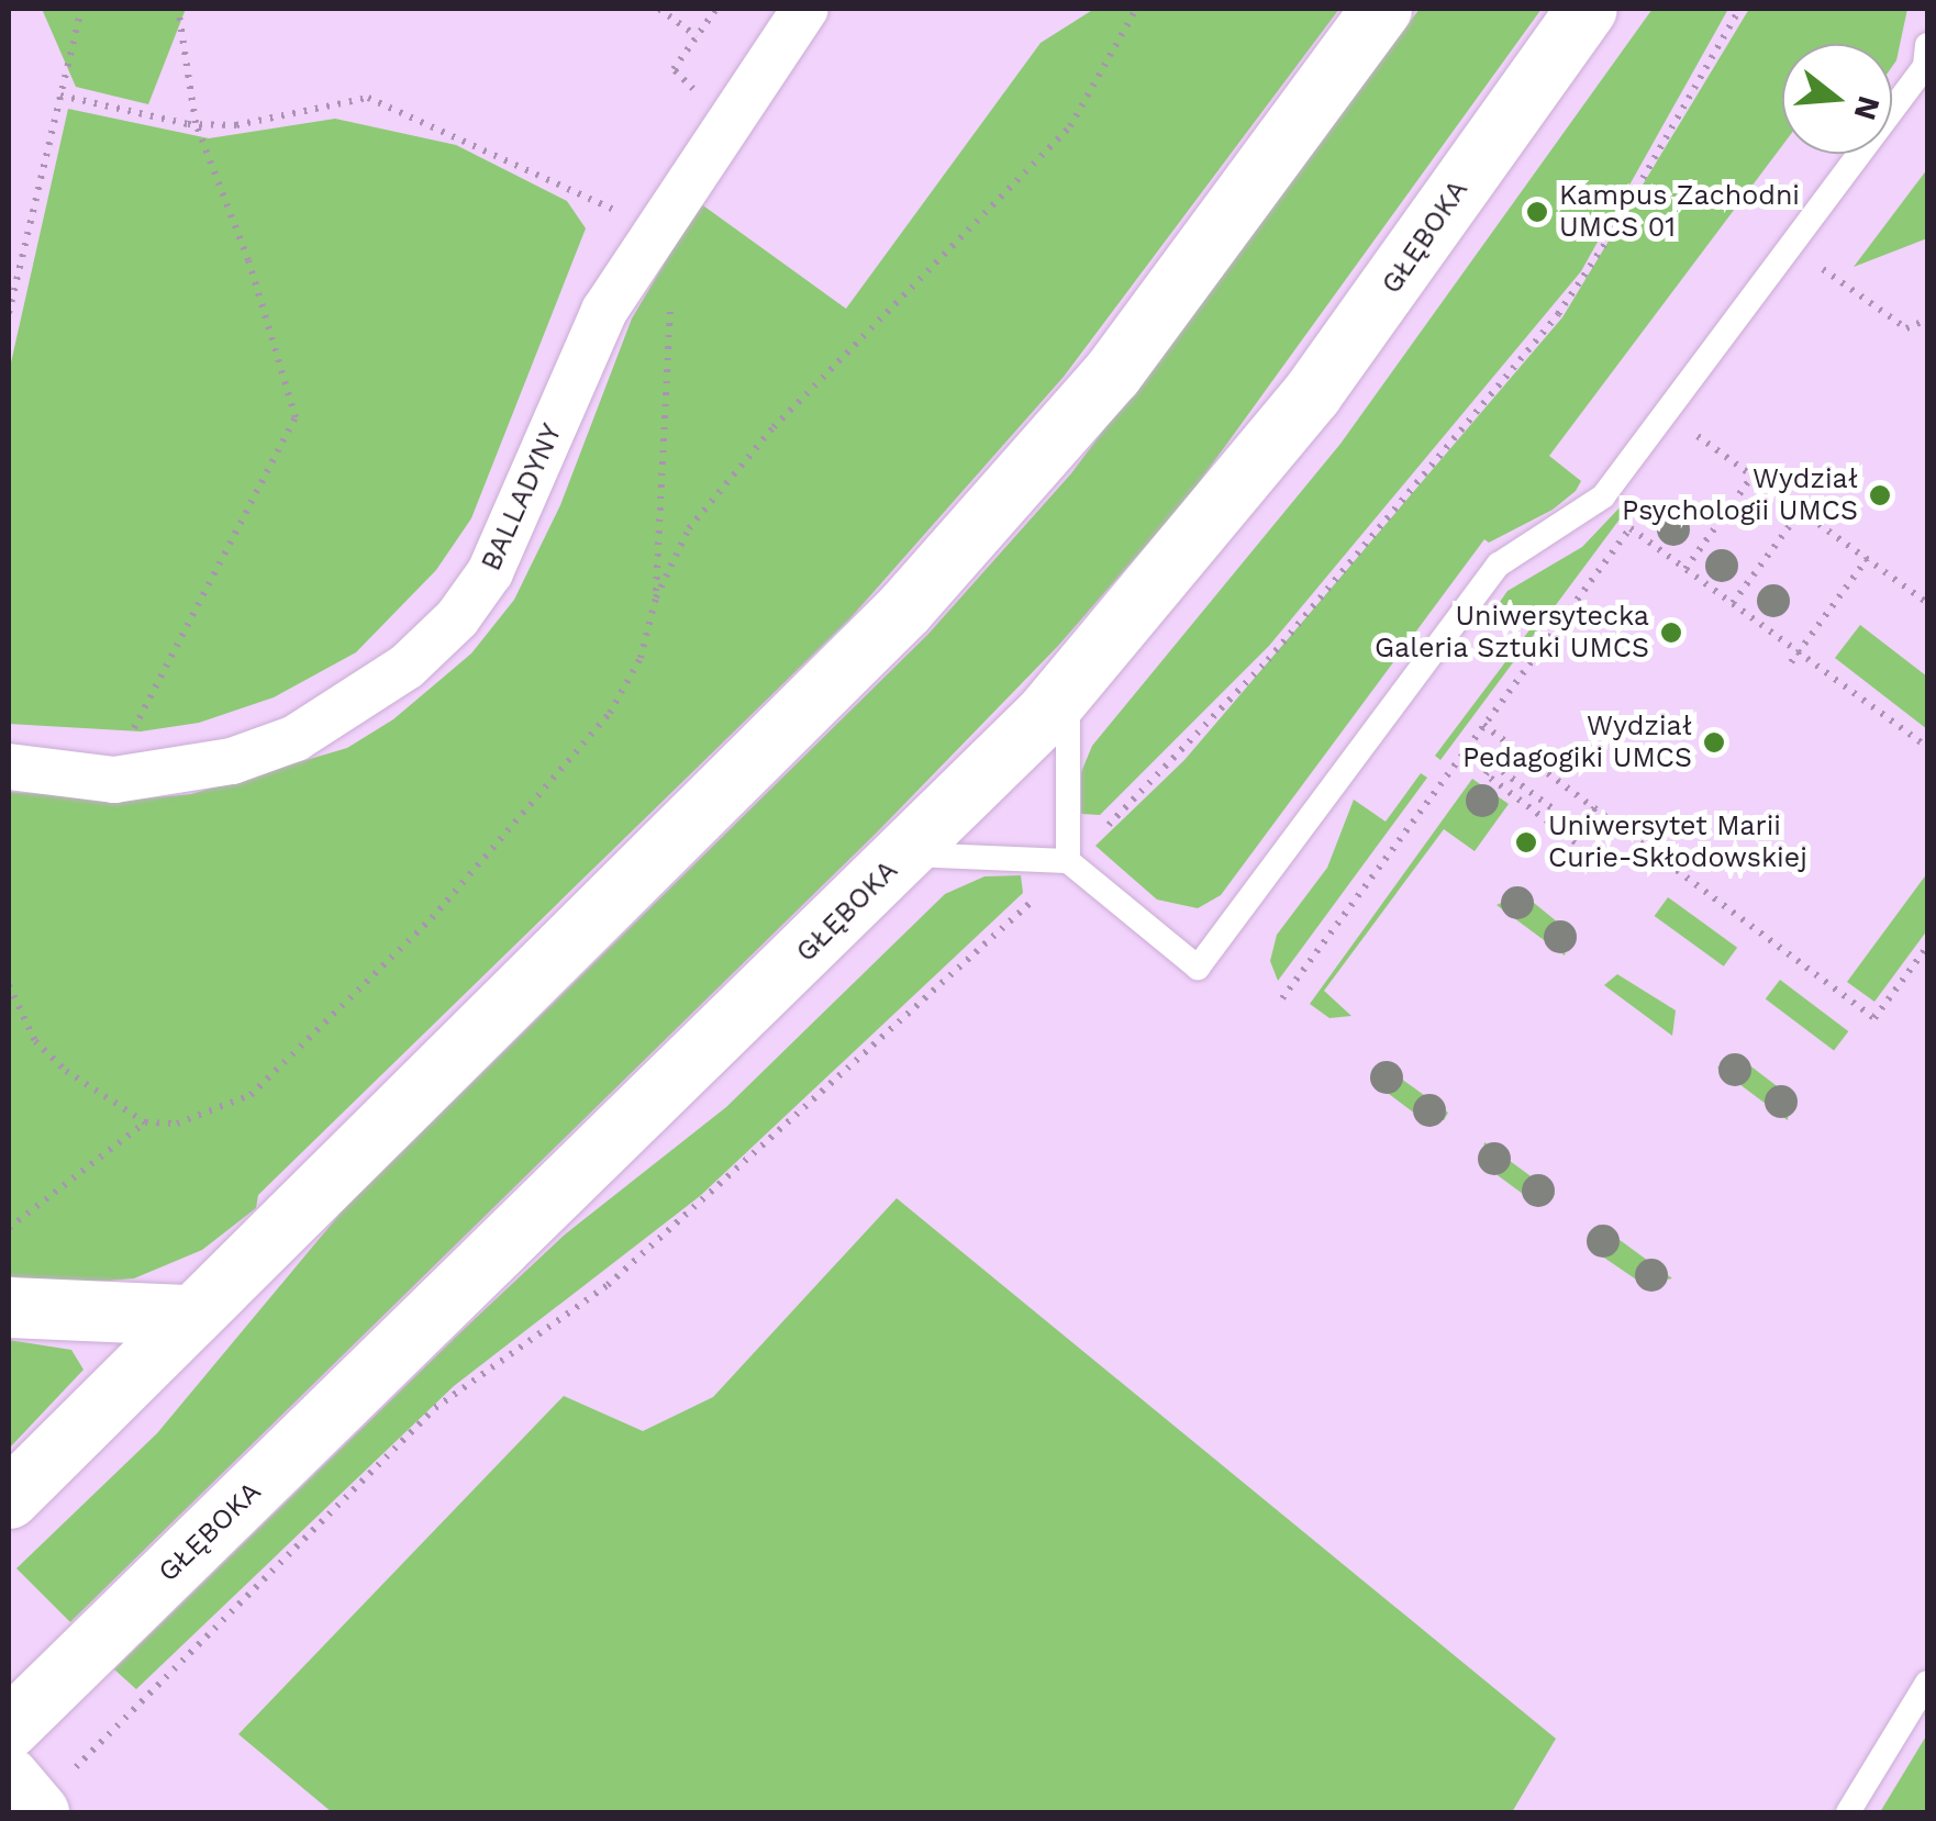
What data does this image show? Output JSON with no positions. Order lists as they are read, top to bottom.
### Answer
{
  "streets": {
    "street": ["GŁĘBOKA", "BALLADYNY"]
  },
  "places": [
    "Kampus Zachodni UMCS 01",
    "Wydział Psychologii UMCS",
    "Uniwersytecka Galeria Sztuki UMCS",
    "Wydział Pedagogiki UMCS",
    "Uniwersytet Marii Curie-Skłodowskiej"
  ],
  "north": "right"
}
